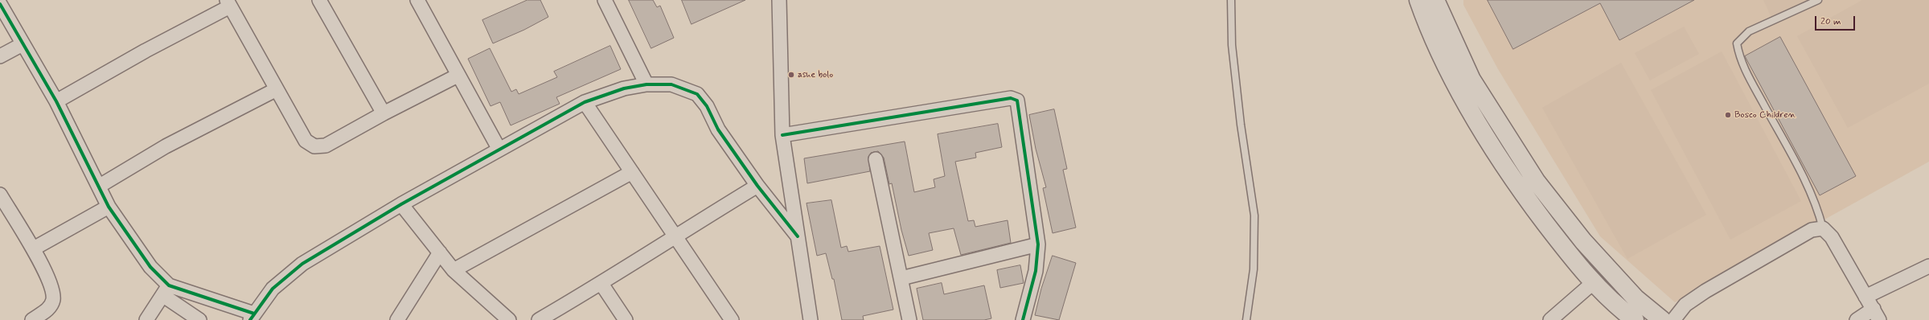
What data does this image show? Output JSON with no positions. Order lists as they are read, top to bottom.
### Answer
{
  "places": ["ashe bolo", "Bosco Children"],
  "scale_bar": "20 m"
}
